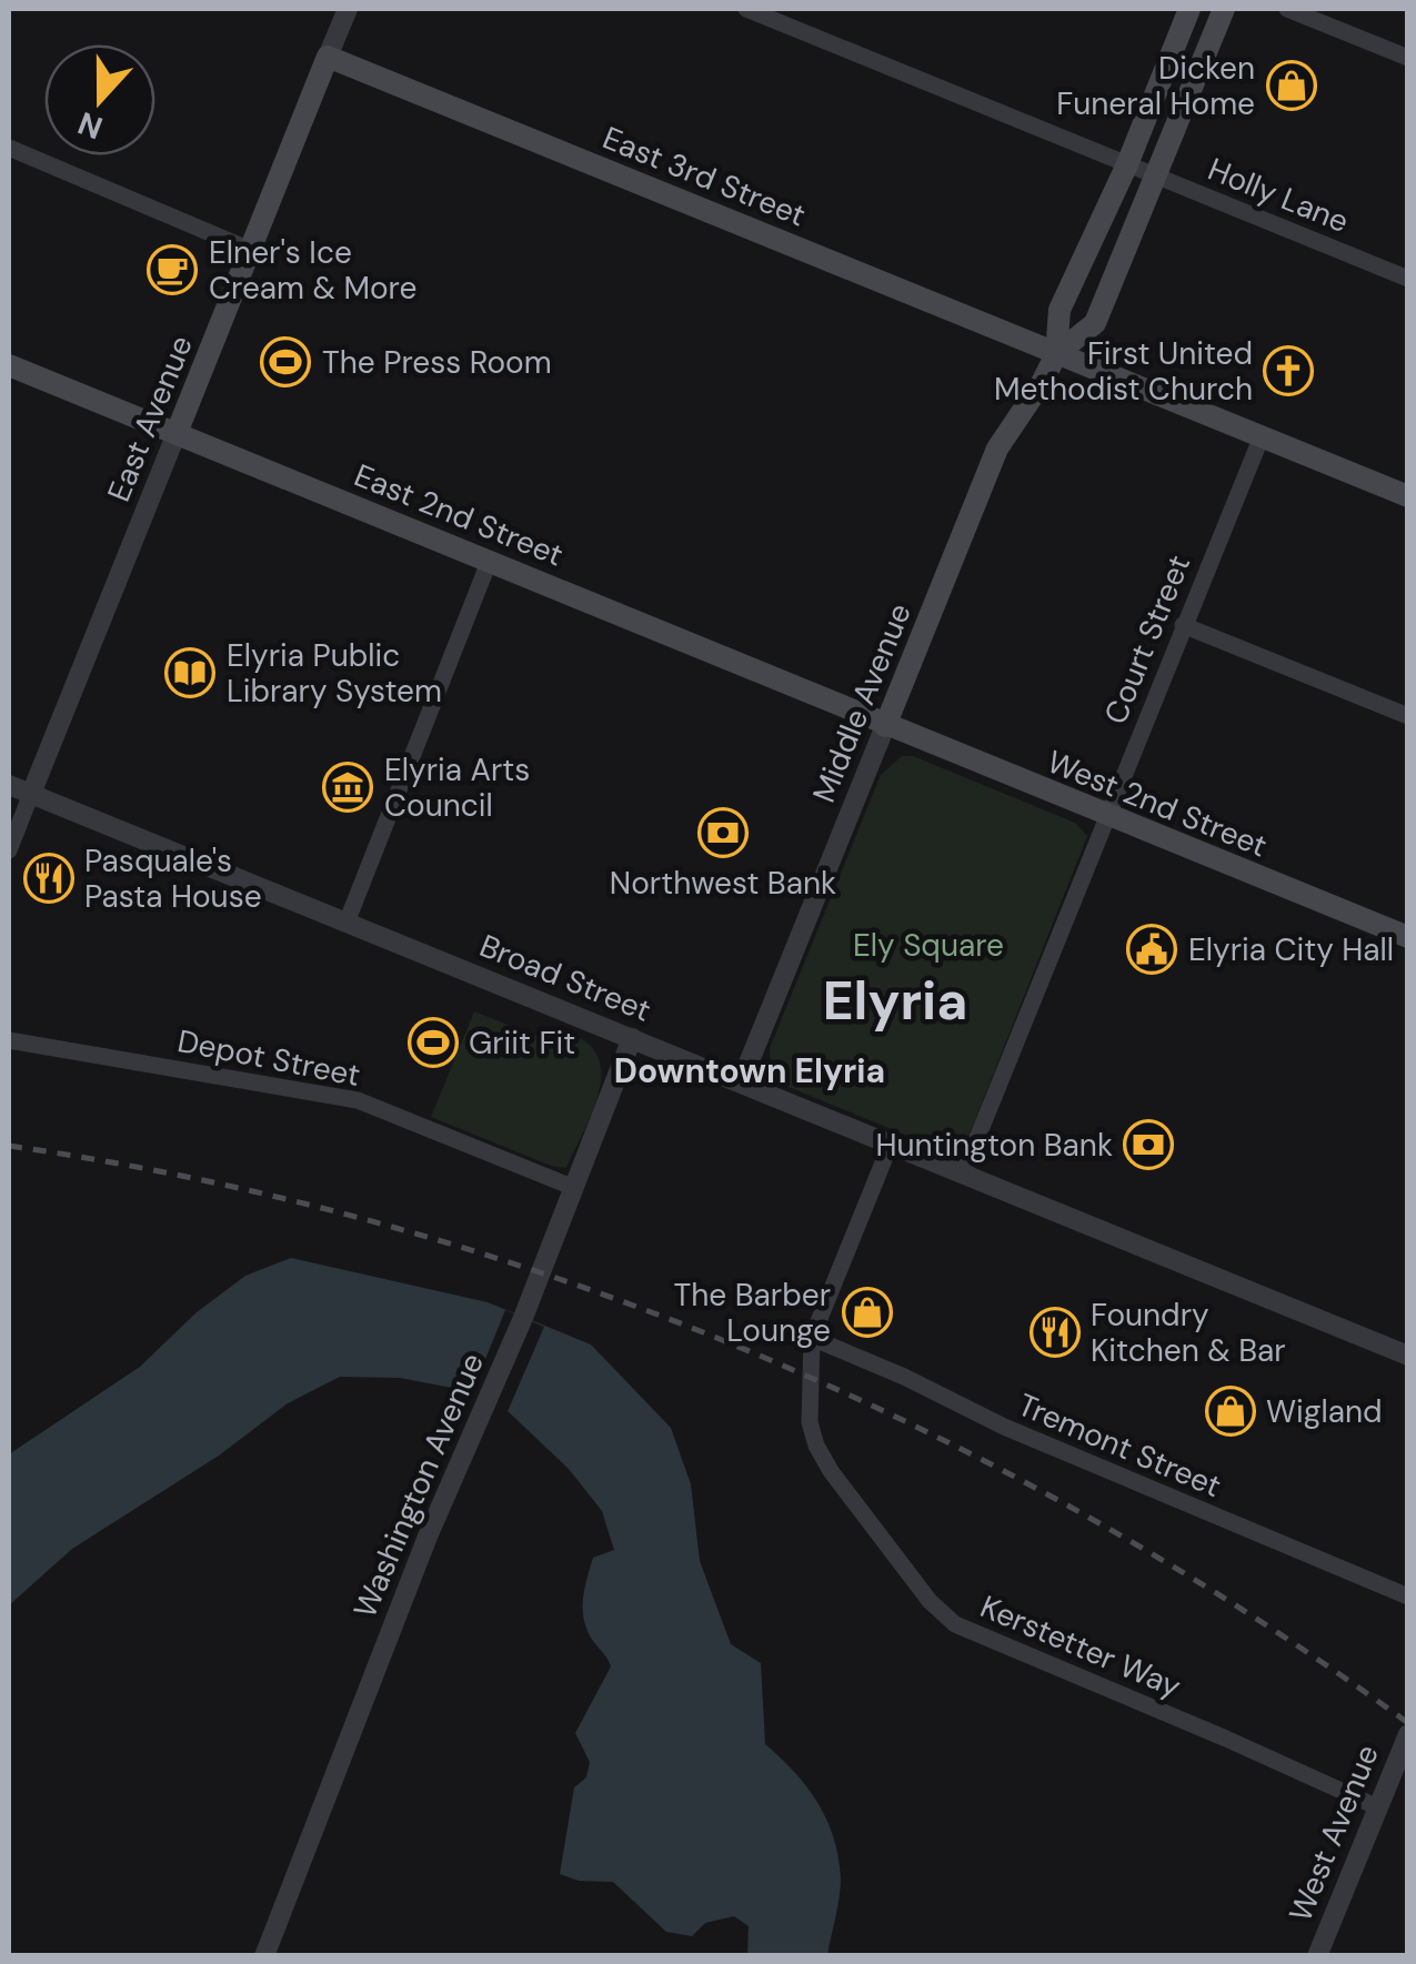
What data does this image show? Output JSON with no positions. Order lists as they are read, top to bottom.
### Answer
{
  "streets": {
    "main road": [
      "East 3rd Street",
      "East Avenue",
      "East 2nd Street",
      "Middle Avenue",
      "West 2nd Street"
    ],
    "street": [
      "Holly Lane",
      "Court Street",
      "Broad Street",
      "Depot Street",
      "Tremont Street",
      "Washington Avenue",
      "Kerstetter Way",
      "West Avenue"
    ]
  },
  "crossings": [
    ["East 3rd Street", "East Avenue"],
    ["East 3rd Street", "Court Street"],
    ["East 3rd Street", "Middle Avenue"],
    ["Holly Lane", "Middle Avenue"],
    ["East Avenue", "East 2nd Street"],
    ["East Avenue", "Broad Street"],
    ["East 2nd Street", "Middle Avenue"],
    ["East 2nd Street", "West 2nd Street"],
    ["Court Street", "West 2nd Street"],
    ["Court Street", "Broad Street"],
    ["Middle Avenue", "West 2nd Street"],
    ["Middle Avenue", "Broad Street"],
    ["Broad Street", "Washington Avenue"],
    ["Broad Street", "Kerstetter Way"],
    ["Depot Street", "Washington Avenue"],
    ["Tremont Street", "Kerstetter Way"],
    ["Kerstetter Way", "West Avenue"]
  ],
  "districts": ["Elyria", "Downtown Elyria"],
  "parks": ["Ely Square"],
  "places": {
    "shop": ["Dicken Funeral Home", "The Barber Lounge", "Wigland"],
    "cafe": ["Elner's Ice Cream & More"],
    "sports": ["The Press Room", "Griit Fit"],
    "church": ["First United Methodist Church"],
    "library": ["Elyria Public Library System"],
    "museum": ["Elyria Arts Council"],
    "bank": ["Northwest Bank", "Huntington Bank"],
    "restaurant": ["Pasquale's Pasta House", "Foundry Kitchen & Bar"],
    "public building": ["Elyria City Hall"]
  },
  "north": "bottom"
}
